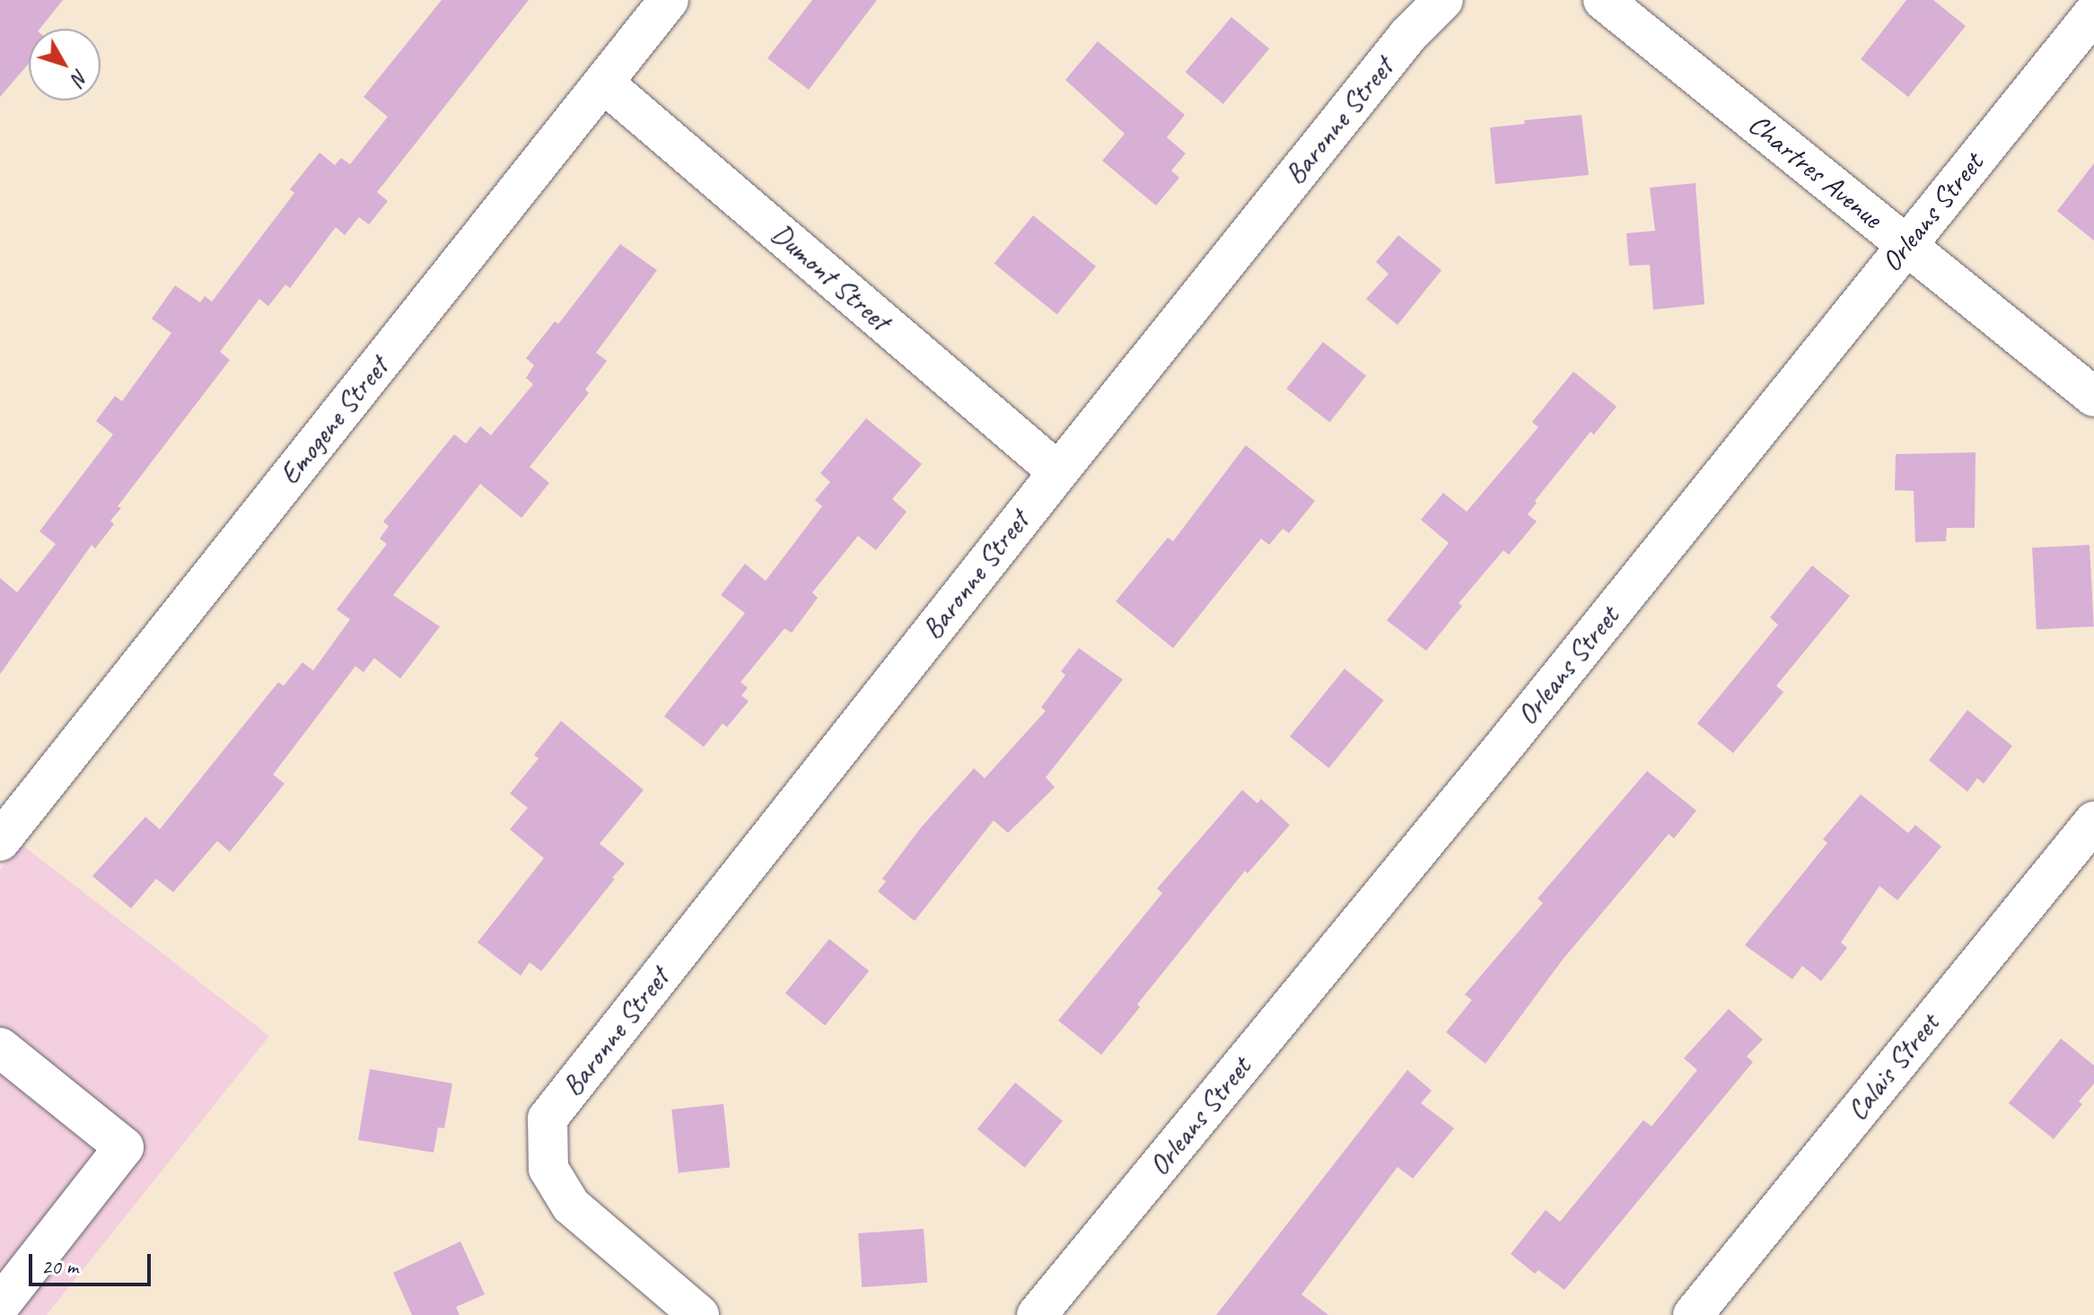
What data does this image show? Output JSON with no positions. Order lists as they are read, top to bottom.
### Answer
{
  "streets": {
    "street": [
      "Baronne Street",
      "Chartres Avenue",
      "Orleans Street",
      "Dumont Street",
      "Emogene Street",
      "Calais Street"
    ]
  },
  "crossings": [
    ["Baronne Street", "Dumont Street"],
    ["Chartres Avenue", "Orleans Street"],
    ["Dumont Street", "Emogene Street"]
  ],
  "scale_bar": "20 m",
  "north": "bottom right"
}
